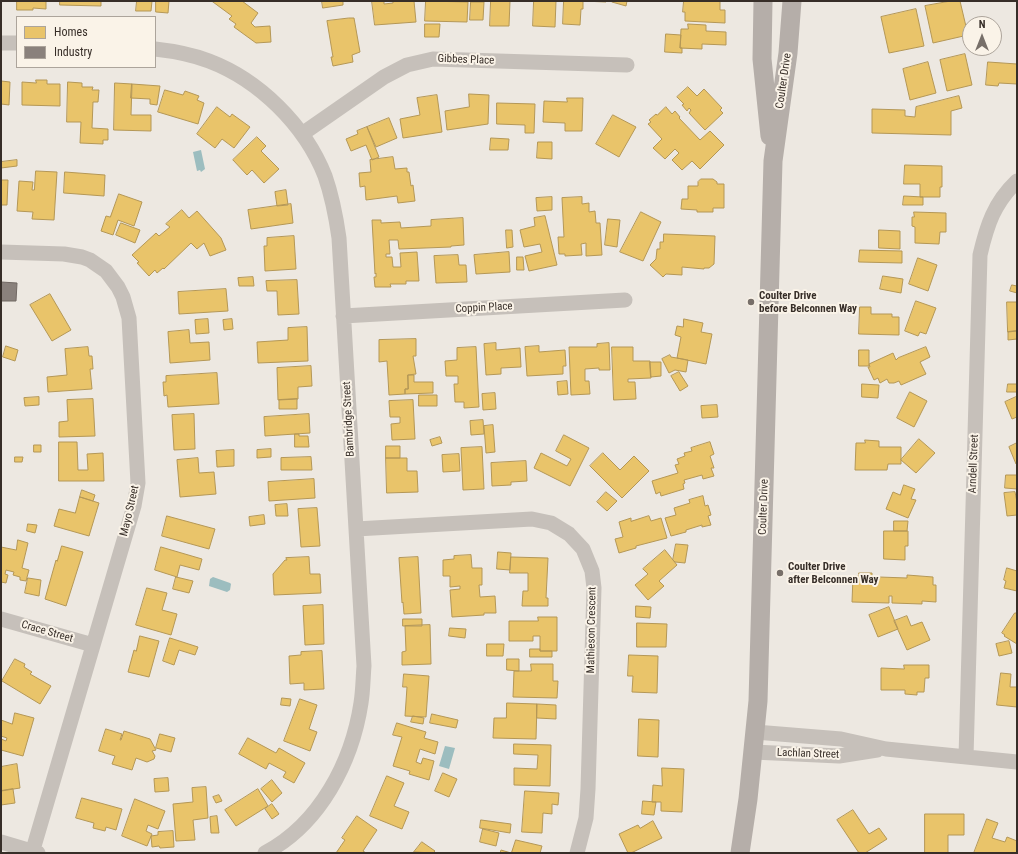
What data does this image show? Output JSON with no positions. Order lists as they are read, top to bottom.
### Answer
{
  "streets": {
    "main road": ["Coulter Drive"],
    "street": [
      "Gibbes Place",
      "Coppin Place",
      "Bambridge Street",
      "Arndell Street",
      "Mayo Street",
      "Mathieson Crescent",
      "Crace Street",
      "Lachlan Street"
    ]
  },
  "crossings": [
    ["Gibbes Place", "Bambridge Street"],
    ["Coulter Drive", "Lachlan Street"],
    ["Coppin Place", "Bambridge Street"],
    ["Bambridge Street", "Mathieson Crescent"],
    ["Arndell Street", "Lachlan Street"],
    ["Mayo Street", "Crace Street"]
  ],
  "places": ["Coulter Drive before Belconnen Way", "Coulter Drive after Belconnen Way"],
  "legend": ["Homes", "Industry"],
  "north": "top"
}
